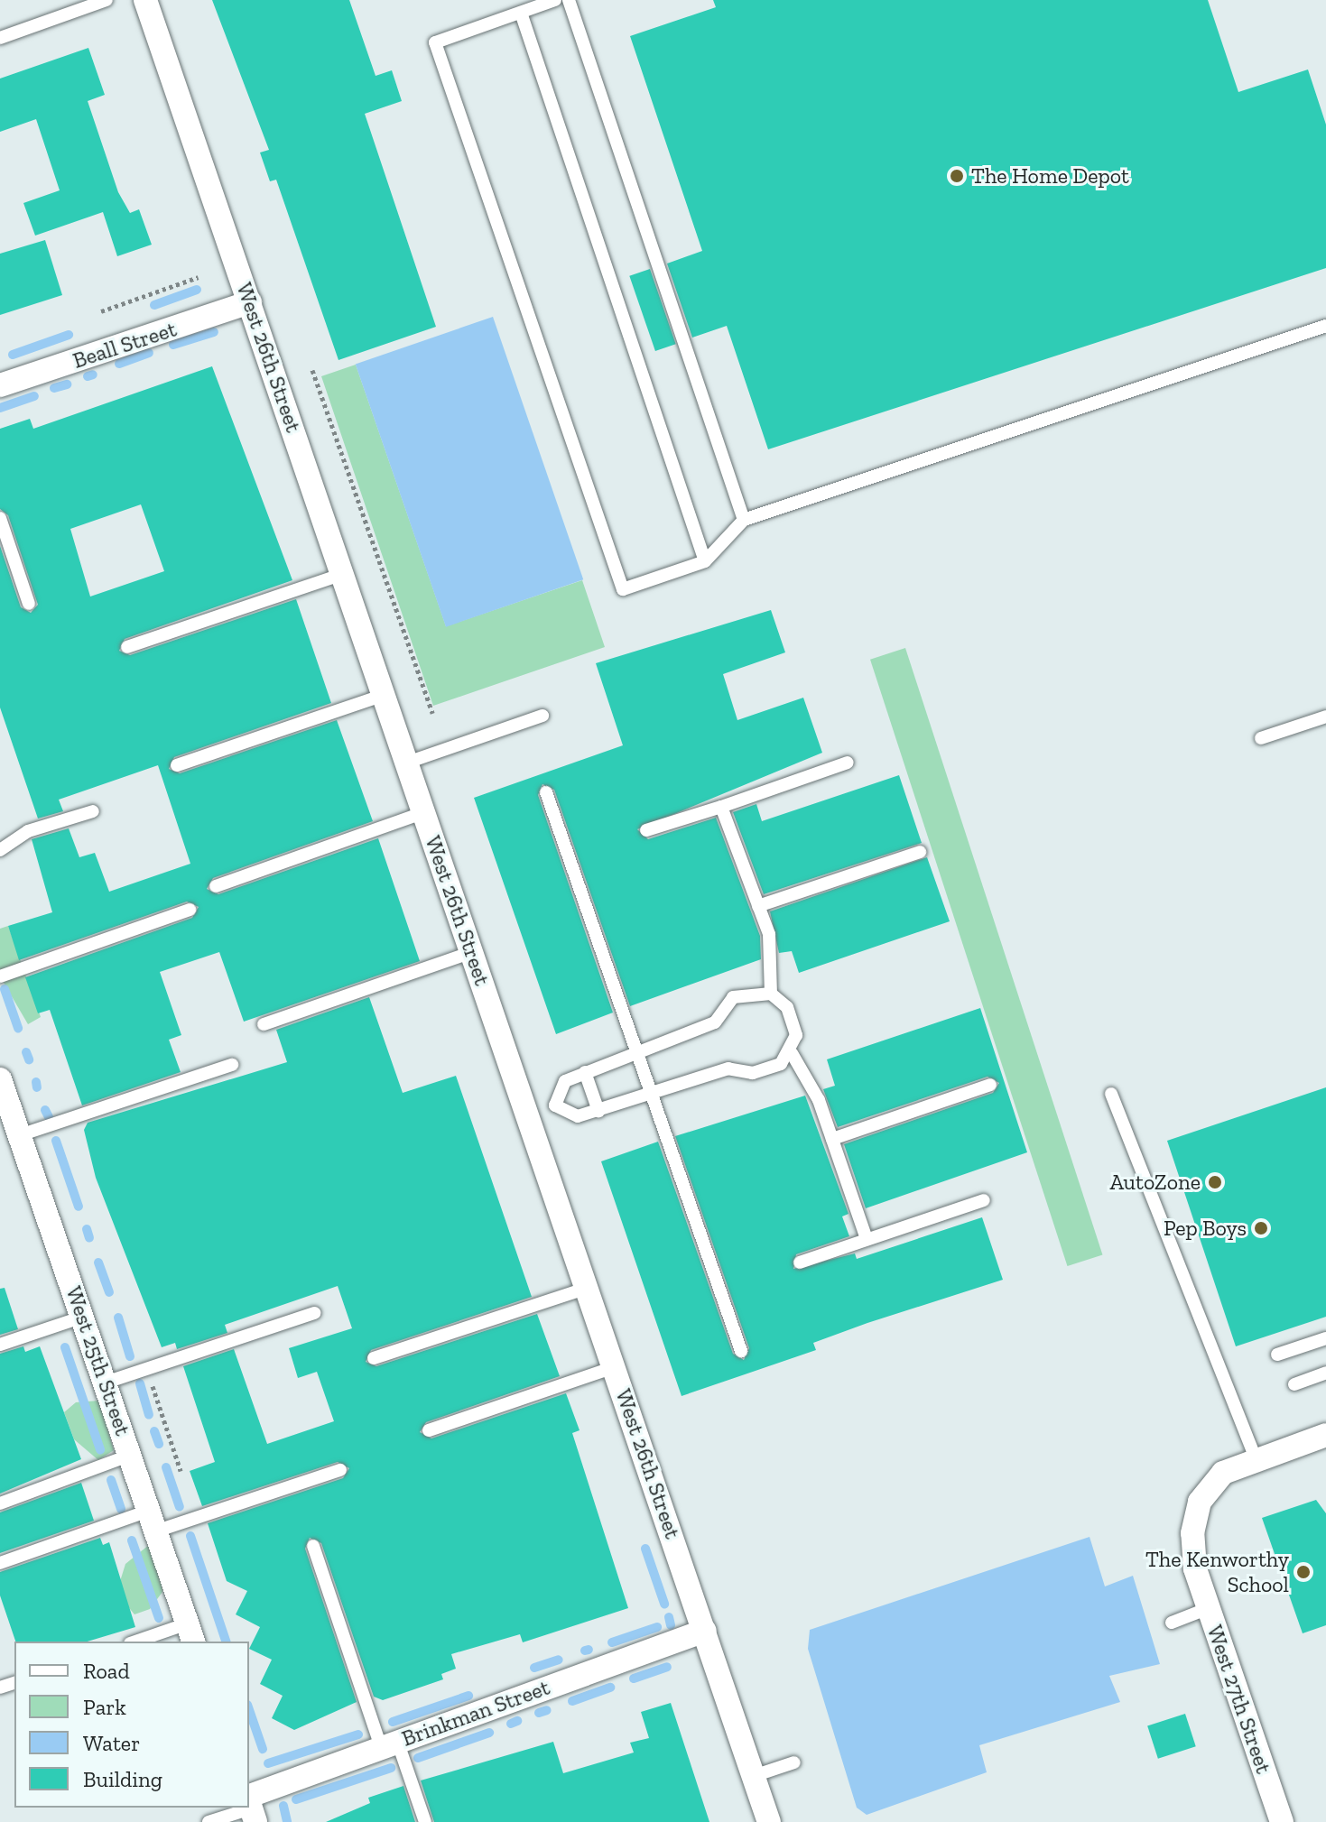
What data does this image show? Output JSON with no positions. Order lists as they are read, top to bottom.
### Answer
{
  "streets": {
    "street": [
      "Beall Street",
      "West 26th Street",
      "West 25th Street",
      "West 27th Street",
      "Brinkman Street"
    ]
  },
  "crossings": [
    ["Beall Street", "West 26th Street"],
    ["West 26th Street", "Brinkman Street"]
  ],
  "places": [
    "The Home Depot",
    "AutoZone",
    "Pep Boys",
    "The Kenworthy School"
  ],
  "legend": [
    "Road",
    "Park",
    "Water",
    "Building"
  ]
}
